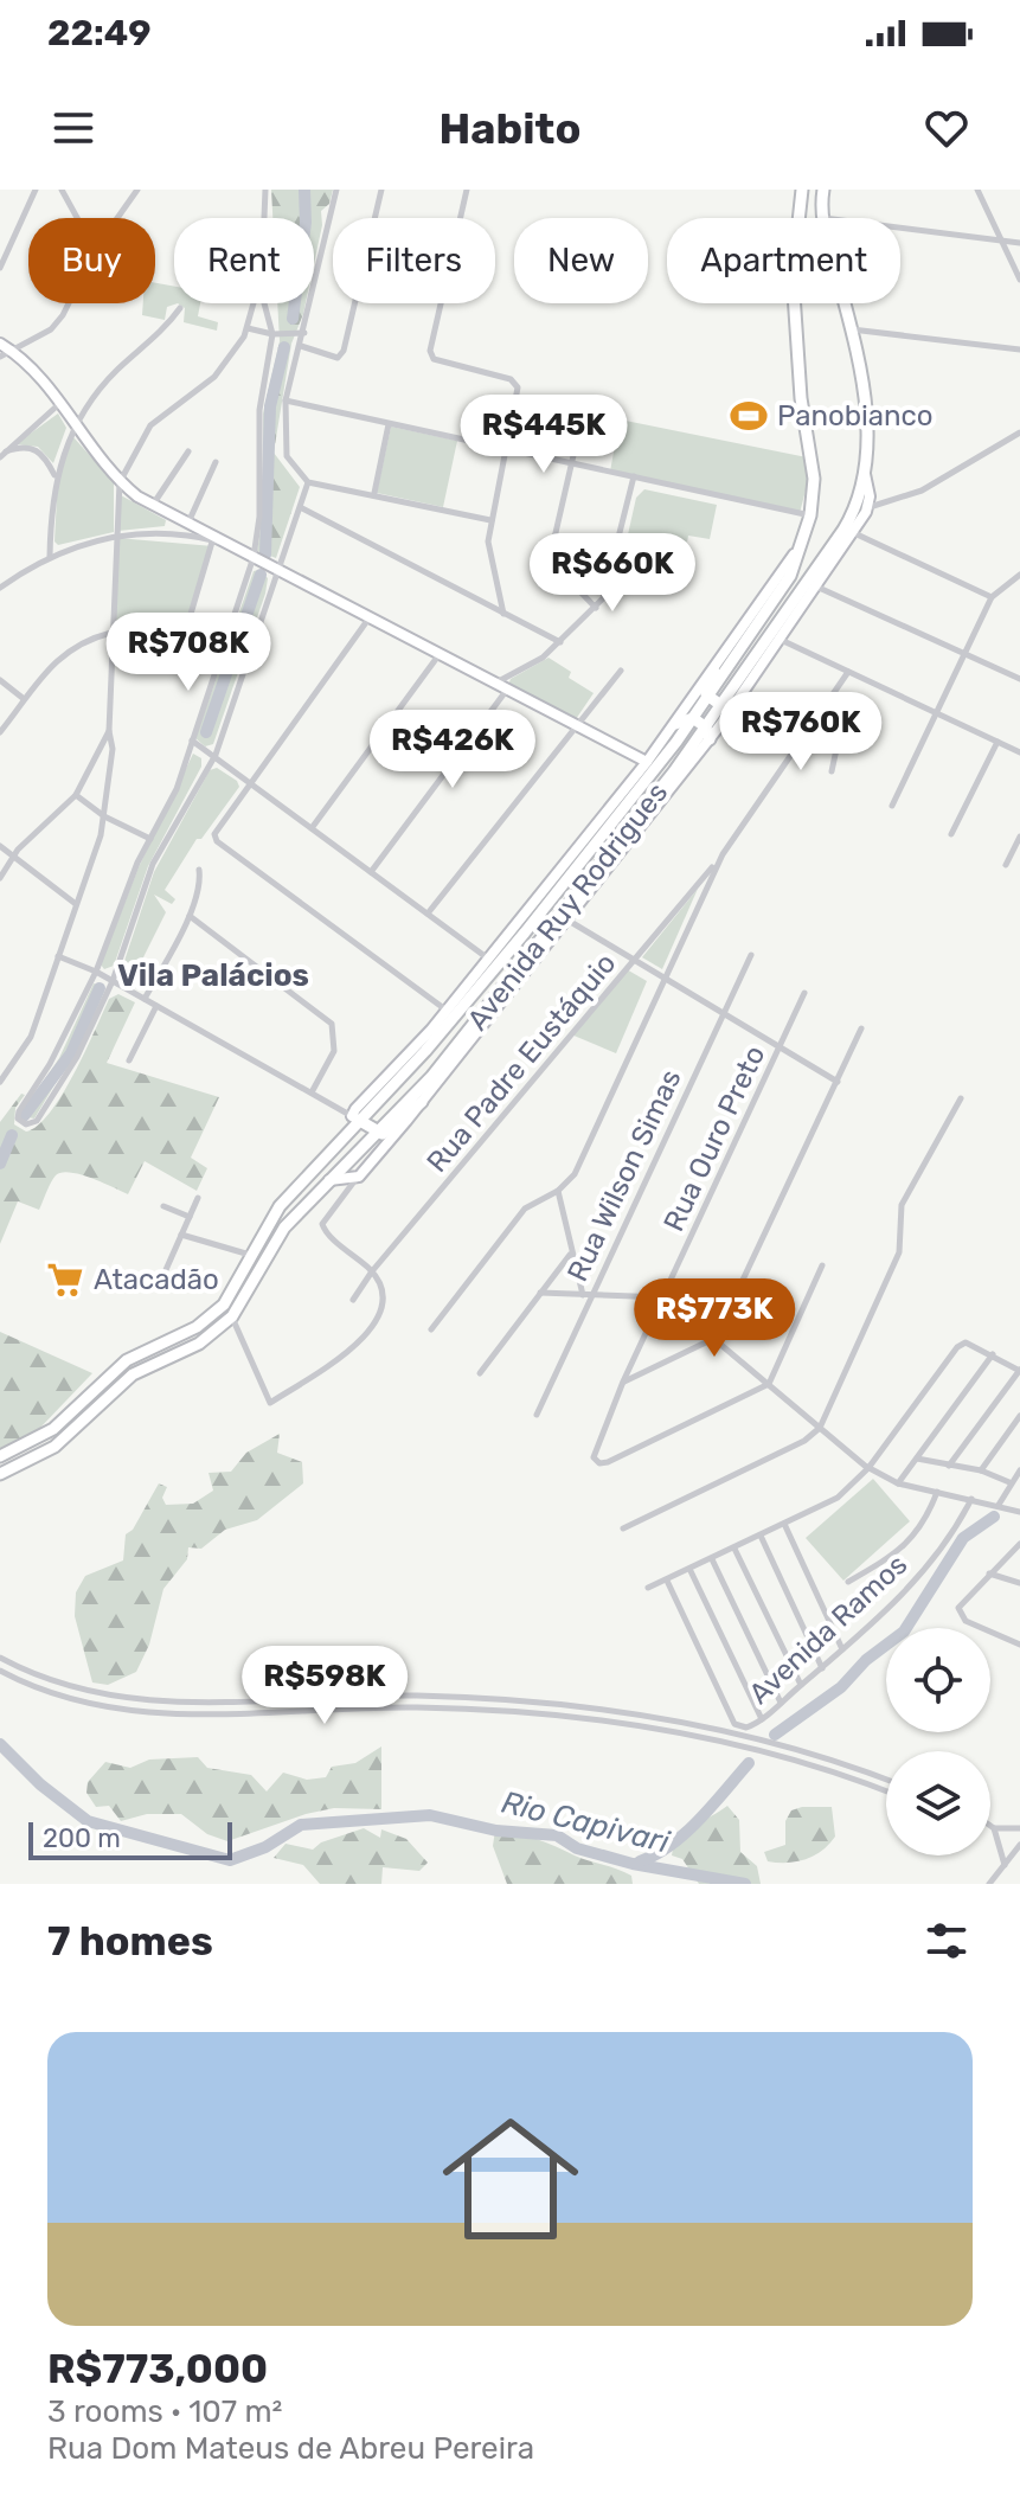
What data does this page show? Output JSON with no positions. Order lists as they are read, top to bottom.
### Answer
{
  "streets": {
    "main road": ["Avenida Ruy Rodrigues"],
    "street": [
      "Rua Padre Eustáquio",
      "Rua Ouro Preto",
      "Rua Wilson Simas",
      "Avenida Ramos"
    ]
  },
  "districts": ["Vila Palácios"],
  "water": ["Rio Capivari"],
  "places": {
    "sports": ["Panobianco"],
    "supermarket": ["Atacadão"]
  },
  "scale_bar": "200 m",
  "page": {
    "status": "22:49",
    "header": "Habito",
    "chip": [
      "Buy",
      "Rent",
      "Filters",
      "New",
      "Apartment"
    ],
    "price": [
      "R$445K",
      "R$660K",
      "R$708K",
      "R$760K",
      "R$426K",
      "R$773K",
      "R$598K"
    ],
    "scale": "200 m",
    "heading": "7 homes",
    "list": [
      {
        "name": "R$773,000",
        "note": "3 rooms · 107 m² · Rua Dom Mateus de Abreu Pereira"
      }
    ]
  }
}
